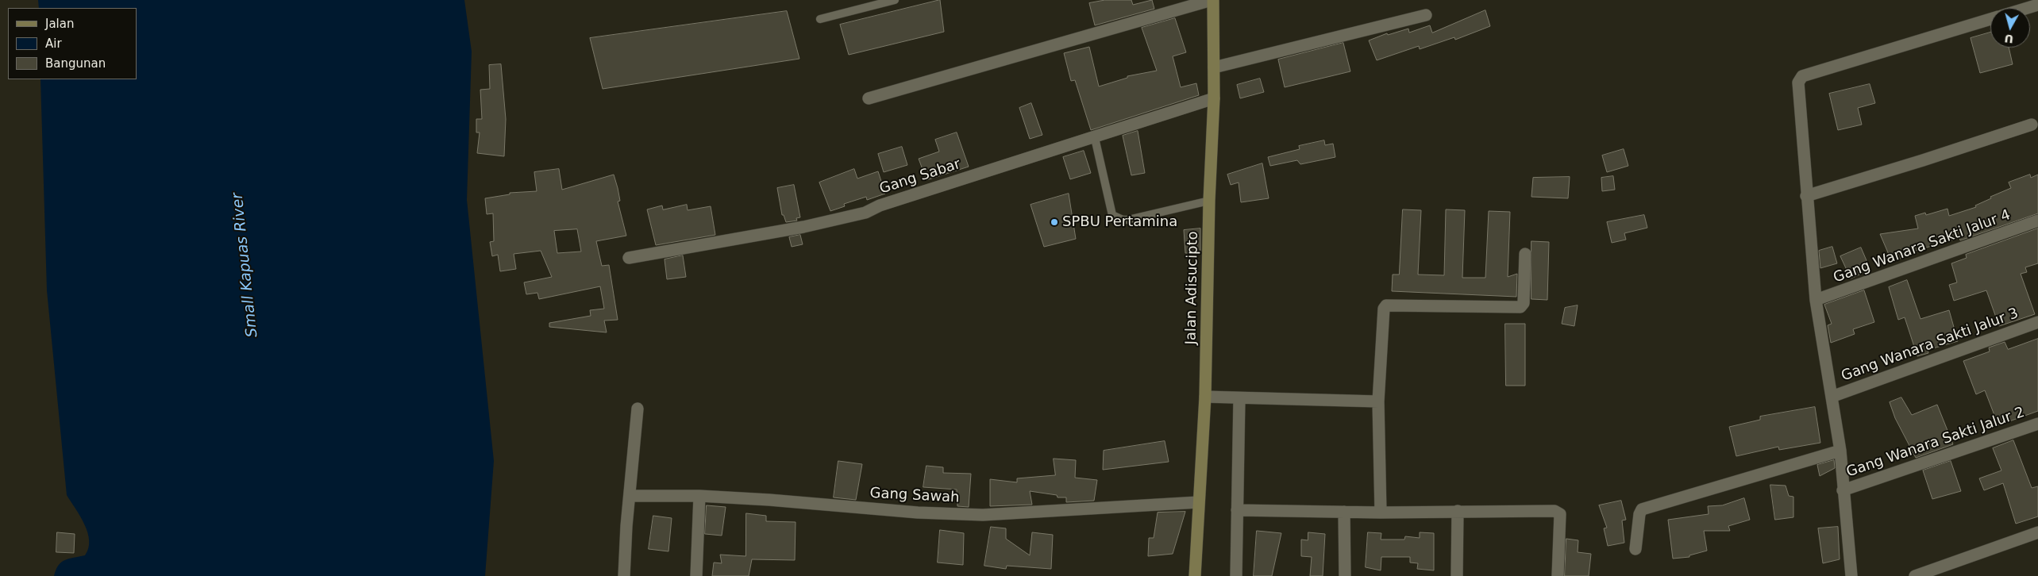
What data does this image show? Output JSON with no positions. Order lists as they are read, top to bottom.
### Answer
{
  "streets": {
    "main road": ["Jalan Adisucipto"],
    "street": [
      "Gang Sabar",
      "Gang Wanara Sakti Jalur 4",
      "Gang Wanara Sakti Jalur 3",
      "Gang Wanara Sakti Jalur 2",
      "Gang Sawah"
    ]
  },
  "crossings": [
    ["Gang Sabar", "Jalan Adisucipto"],
    ["Jalan Adisucipto", "Gang Sawah"]
  ],
  "water": ["Small Kapuas River"],
  "places": ["SPBU Pertamina"],
  "legend": ["Jalan", "Air", "Bangunan"],
  "north": "bottom"
}
